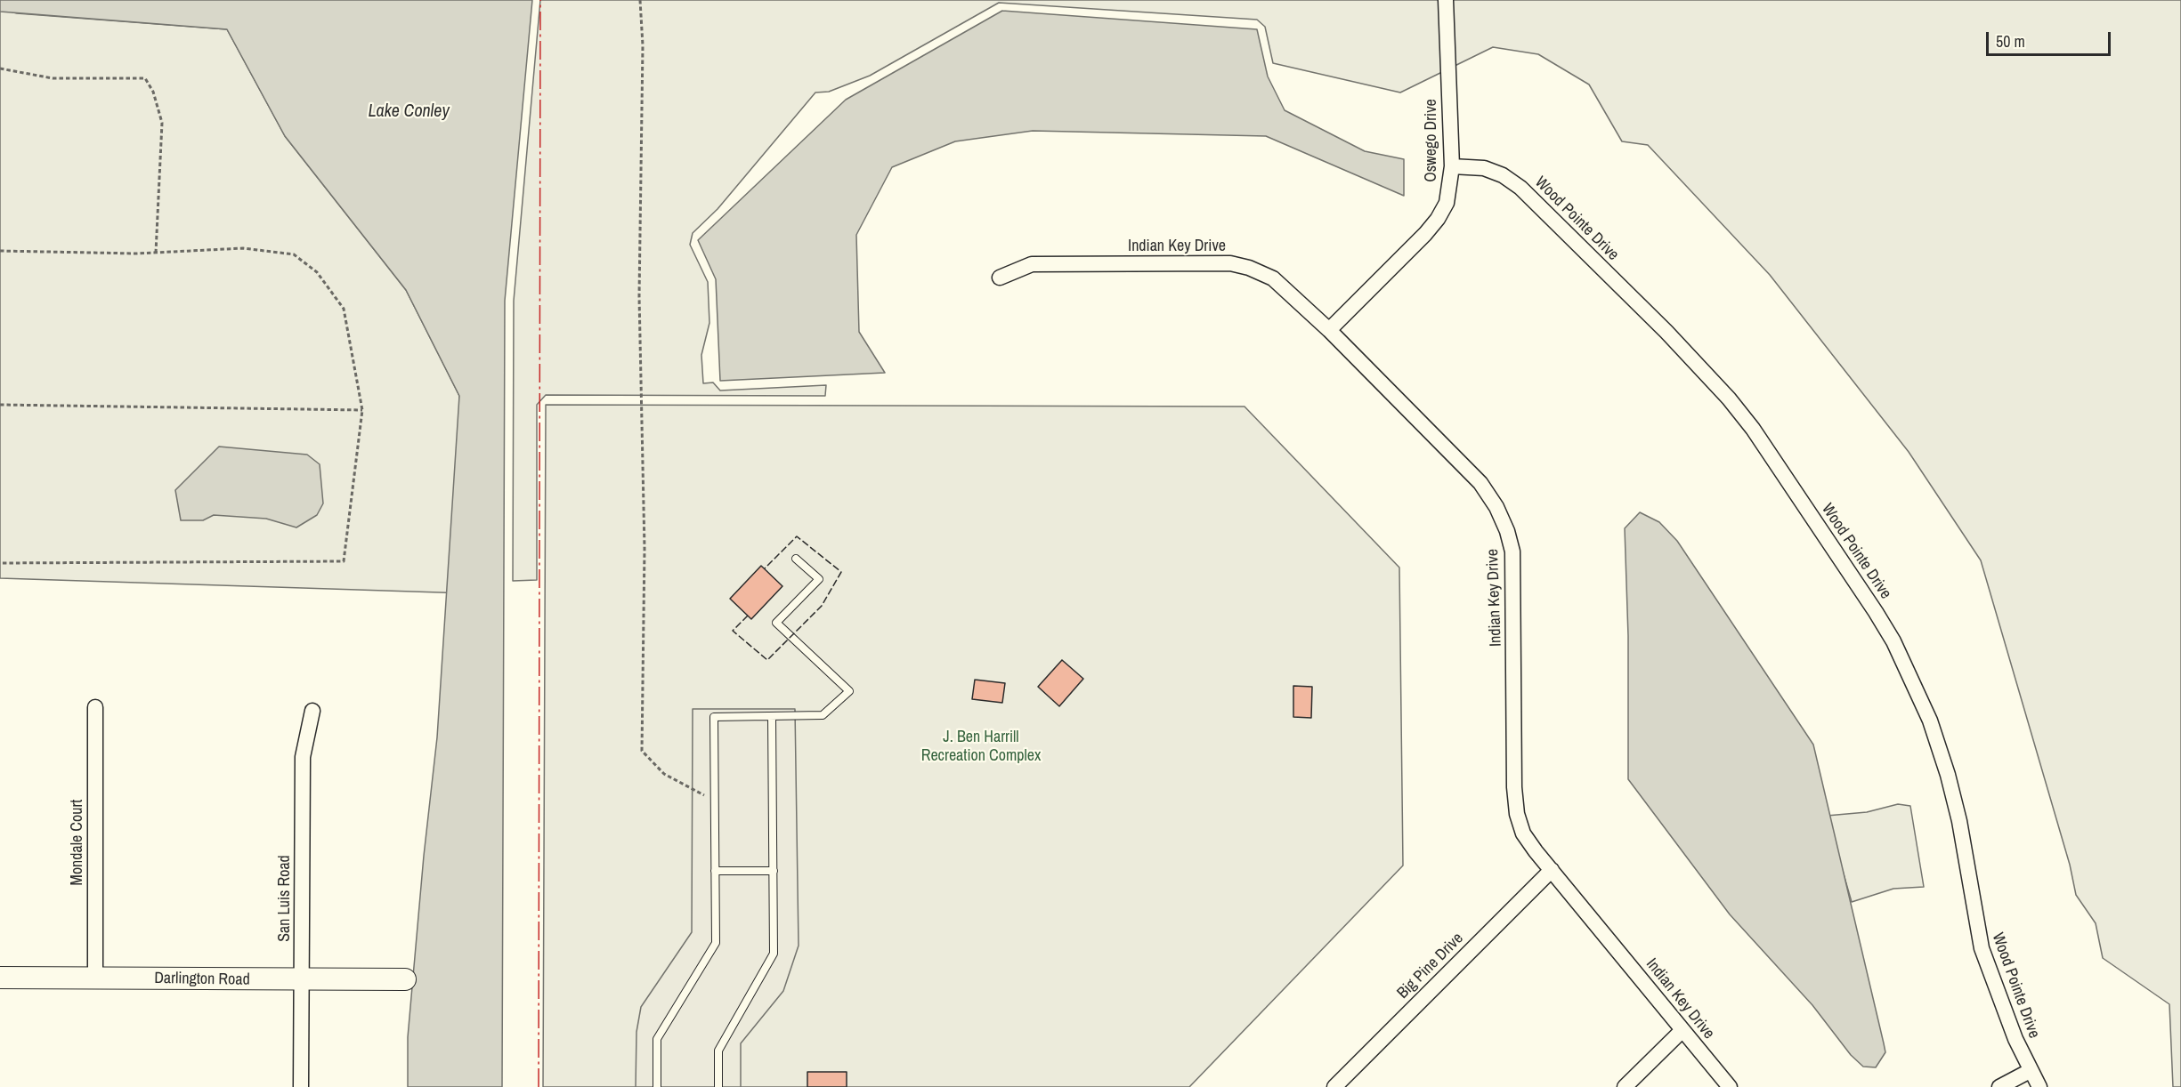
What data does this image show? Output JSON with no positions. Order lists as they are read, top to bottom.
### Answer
{
  "streets": {
    "street": [
      "Oswego Drive",
      "Wood Pointe Drive",
      "Indian Key Drive",
      "Mondale Court",
      "San Luis Road",
      "Big Pine Drive",
      "Darlington Road"
    ]
  },
  "crossings": [
    ["Oswego Drive", "Wood Pointe Drive"],
    ["Oswego Drive", "Indian Key Drive"],
    ["Indian Key Drive", "Big Pine Drive"],
    ["Mondale Court", "Darlington Road"],
    ["San Luis Road", "Darlington Road"]
  ],
  "water": ["Lake Conley"],
  "parks": ["J. Ben Harrill Recreation Complex"],
  "scale_bar": "50 m"
}
